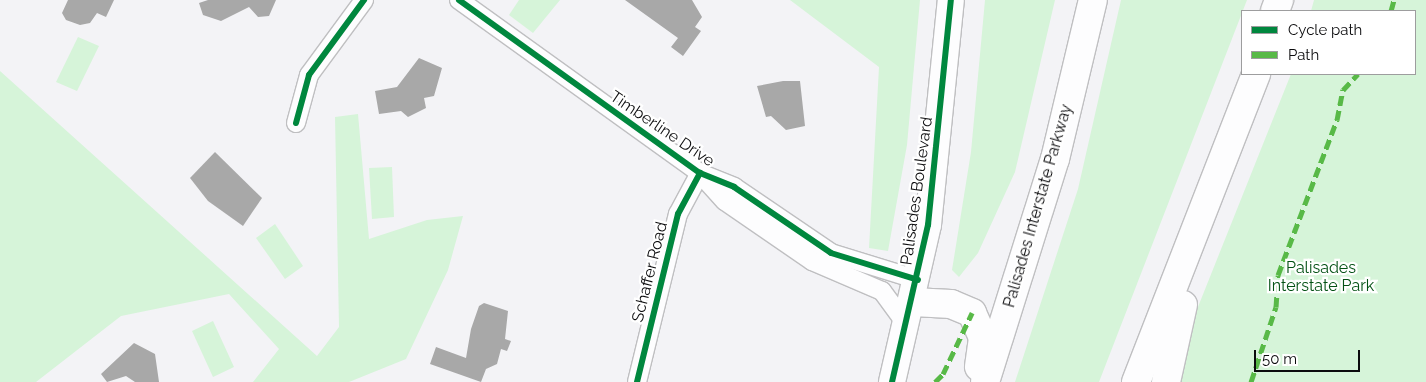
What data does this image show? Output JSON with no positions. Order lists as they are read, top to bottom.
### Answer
{
  "streets": {
    "highway": ["Palisades Interstate Parkway"],
    "main road": ["Palisades Boulevard"],
    "street": ["Timberline Drive", "Schaffer Road"]
  },
  "crossings": [
    ["Timberline Drive", "Palisades Boulevard"],
    ["Timberline Drive", "Schaffer Road"]
  ],
  "parks": ["Palisades Interstate Park"],
  "legend": ["Cycle path", "Path"],
  "scale_bar": "50 m"
}
